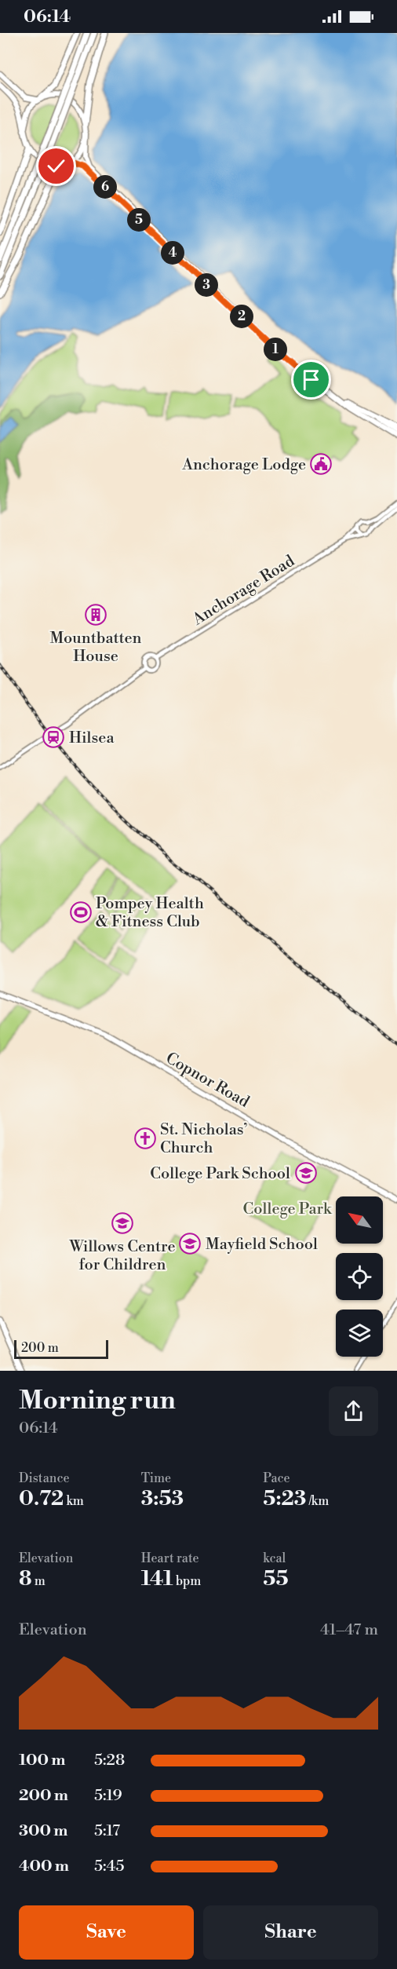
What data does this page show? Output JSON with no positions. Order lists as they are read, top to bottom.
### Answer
{
  "streets": {
    "main road": ["Copnor Road"],
    "street": ["Anchorage Road"]
  },
  "parks": ["College Park"],
  "places": {
    "public building": ["Anchorage Lodge"],
    "building": ["Mountbatten House"],
    "station": ["Hilsea"],
    "sports": ["Pompey Health & Fitness Club"],
    "church": ["St. Nicholas’ Church"],
    "school or university": ["College Park School", "Willows Centre for Children", "Mayfield School"]
  },
  "scale_bar": "200 m",
  "north": "top left",
  "page": {
    "status": "06:14",
    "pins": [
      "6",
      "5",
      "4",
      "3",
      "2",
      "1"
    ],
    "scale": "200 m",
    "heading": ["Morning run", "06:14"],
    "stats": [
      ["Distance", "0.72 km"],
      ["Time", "3:53"],
      ["Pace", "5:23 /km"],
      ["Elevation", "8 m"],
      ["Heart rate", "141 bpm"],
      ["kcal", "55"]
    ],
    "chart": ["Elevation", "41–47 m"],
    "list": [
      {
        "name": "100 m",
        "note": "5:28"
      },
      {
        "name": "200 m",
        "note": "5:19"
      },
      {
        "name": "300 m",
        "note": "5:17"
      },
      {
        "name": "400 m",
        "note": "5:45"
      }
    ],
    "buttons": ["Save", "Share"]
  }
}
